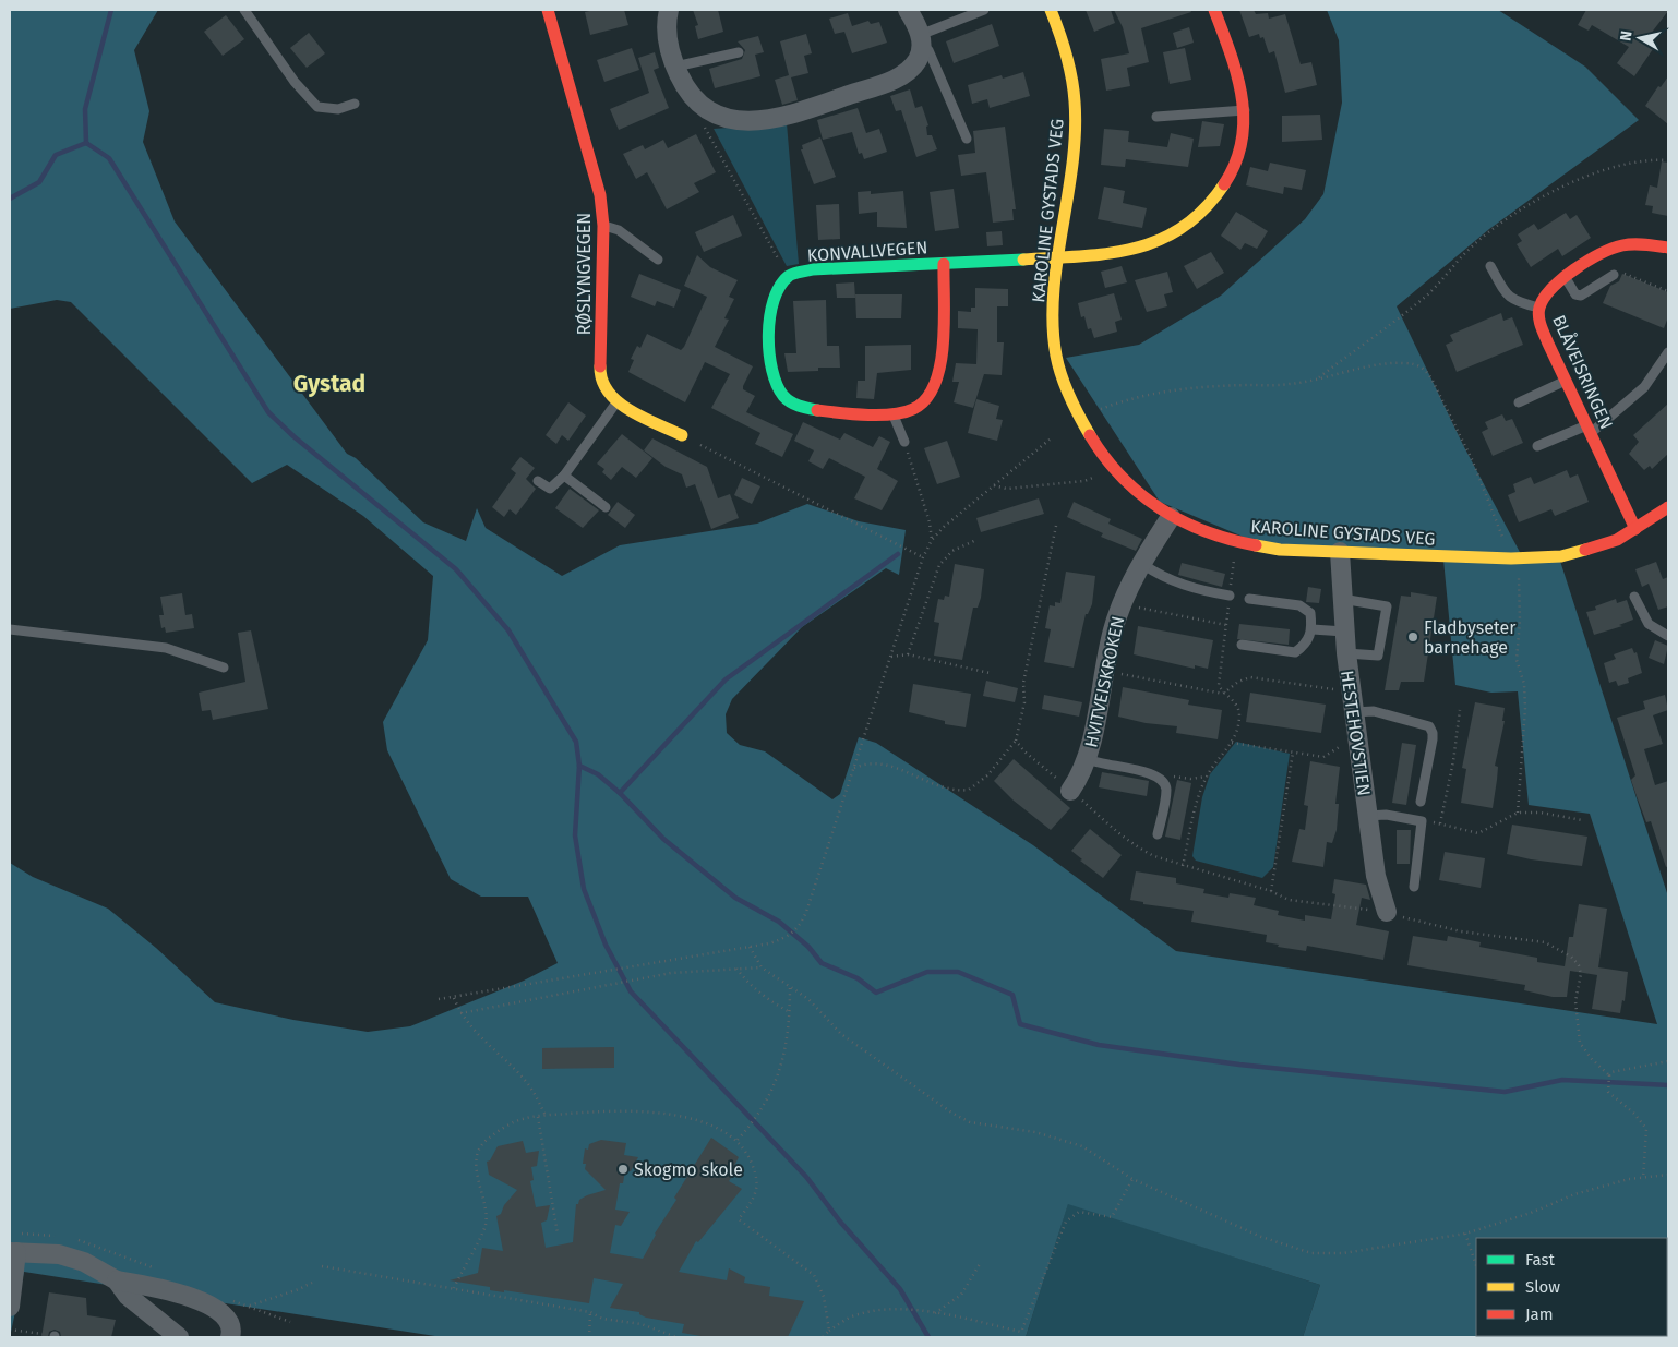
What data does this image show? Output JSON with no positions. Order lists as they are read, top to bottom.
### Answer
{
  "streets": {
    "street": [
      "KAROLINE GYSTADS VEG",
      "KONVALLVEGEN",
      "RØSLYNGVEGEN",
      "BLÅVEISRINGEN",
      "HVITVEISKROKEN",
      "HESTEHOVSTIEN"
    ]
  },
  "crossings": [
    ["KAROLINE GYSTADS VEG", "KONVALLVEGEN"],
    ["KAROLINE GYSTADS VEG", "BLÅVEISRINGEN"],
    ["KAROLINE GYSTADS VEG", "HVITVEISKROKEN"],
    ["KAROLINE GYSTADS VEG", "HESTEHOVSTIEN"]
  ],
  "districts": ["Gystad"],
  "places": ["Fladbyseter barnehage", "Skogmo skole"],
  "legend": ["Fast", "Slow", "Jam"],
  "north": "left"
}
